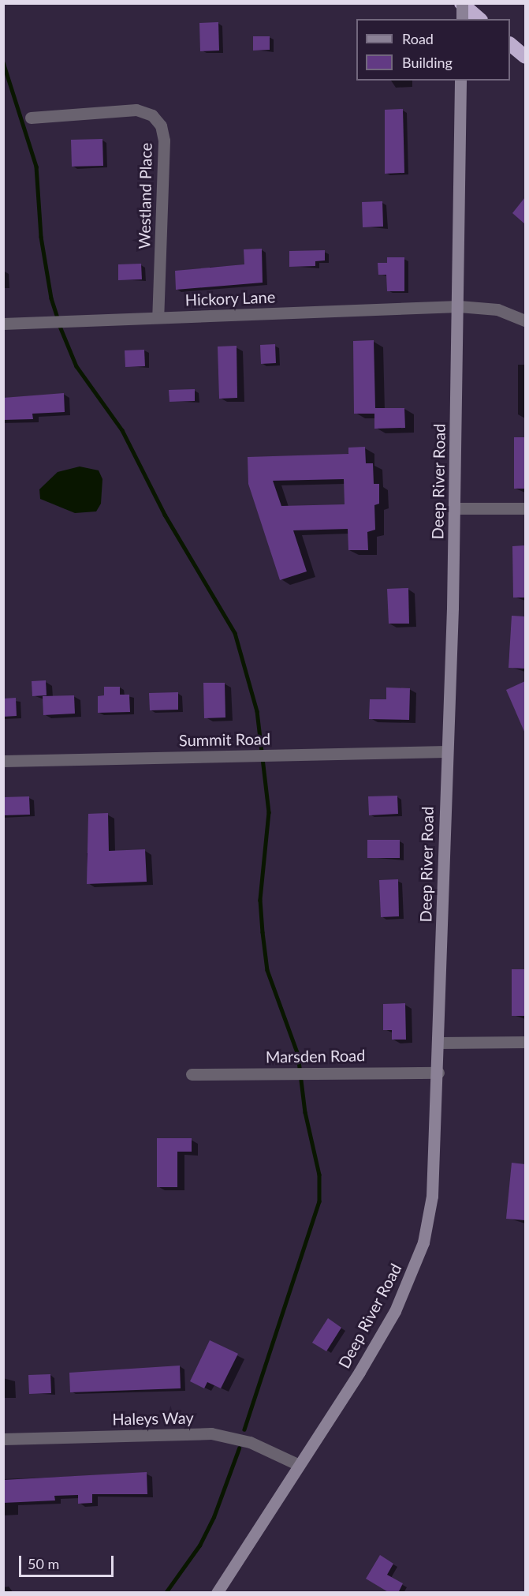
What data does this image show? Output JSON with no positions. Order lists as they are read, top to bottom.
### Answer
{
  "streets": {
    "street": [
      "Westland Place",
      "Hickory Lane",
      "Deep River Road",
      "Summit Road",
      "Marsden Road",
      "Haleys Way"
    ]
  },
  "crossings": [
    ["Westland Place", "Hickory Lane"],
    ["Hickory Lane", "Deep River Road"],
    ["Deep River Road", "Summit Road"],
    ["Deep River Road", "Marsden Road"],
    ["Deep River Road", "Haleys Way"]
  ],
  "legend": ["Road", "Building"],
  "scale_bar": "50 m"
}
